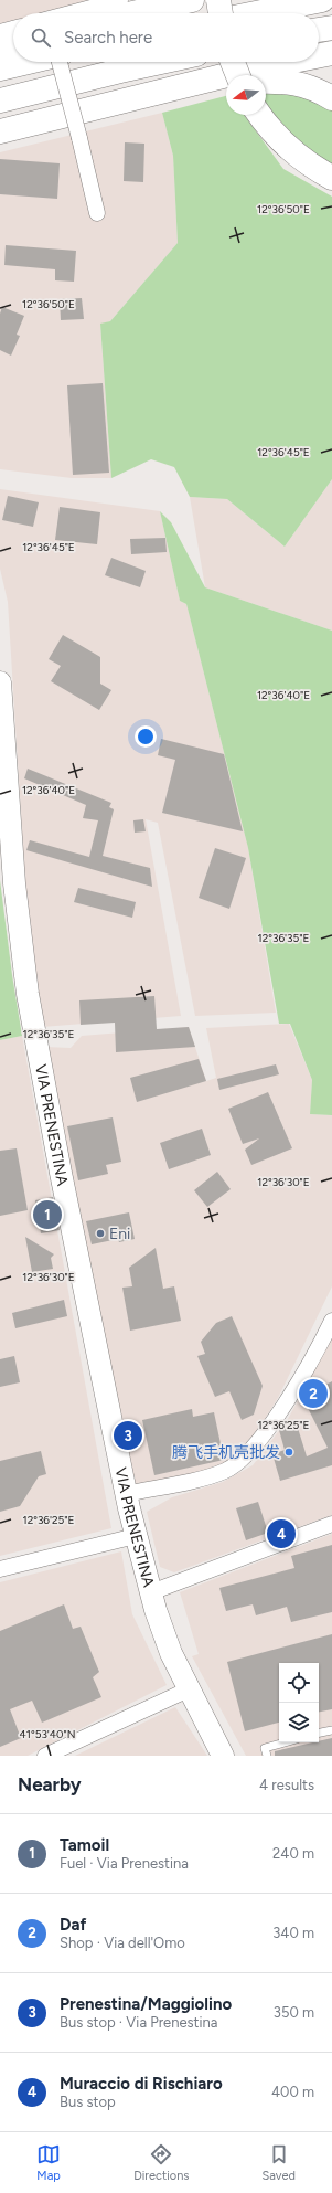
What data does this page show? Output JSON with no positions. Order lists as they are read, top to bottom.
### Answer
{
  "streets": {
    "main road": ["VIA PRENESTINA"]
  },
  "places": ["Eni", "腾飞手机壳批发"],
  "north": "left",
  "page": {
    "search": "Search here",
    "pins": [
      "1",
      "2",
      "3",
      "4"
    ],
    "heading": ["Nearby", "4 results"],
    "list": [
      {
        "mark": "1",
        "name": "Tamoil",
        "note": "Fuel · Via Prenestina",
        "value": "240 m"
      },
      {
        "mark": "2",
        "name": "Daf",
        "note": "Shop · Via dell'Omo",
        "value": "340 m"
      },
      {
        "mark": "3",
        "name": "Prenestina/Maggiolino",
        "note": "Bus stop · Via Prenestina",
        "value": "350 m"
      },
      {
        "mark": "4",
        "name": "Muraccio di Rischiaro",
        "note": "Bus stop",
        "value": "400 m"
      }
    ],
    "nav": ["Map", "Directions", "Saved"]
  },
  "coordinates": [
    "12°36'50\"E",
    "12°36'45\"E",
    "12°36'40\"E",
    "12°36'35\"E",
    "12°36'30\"E",
    "12°36'25\"E",
    "41°53'40\"N"
  ]
}
